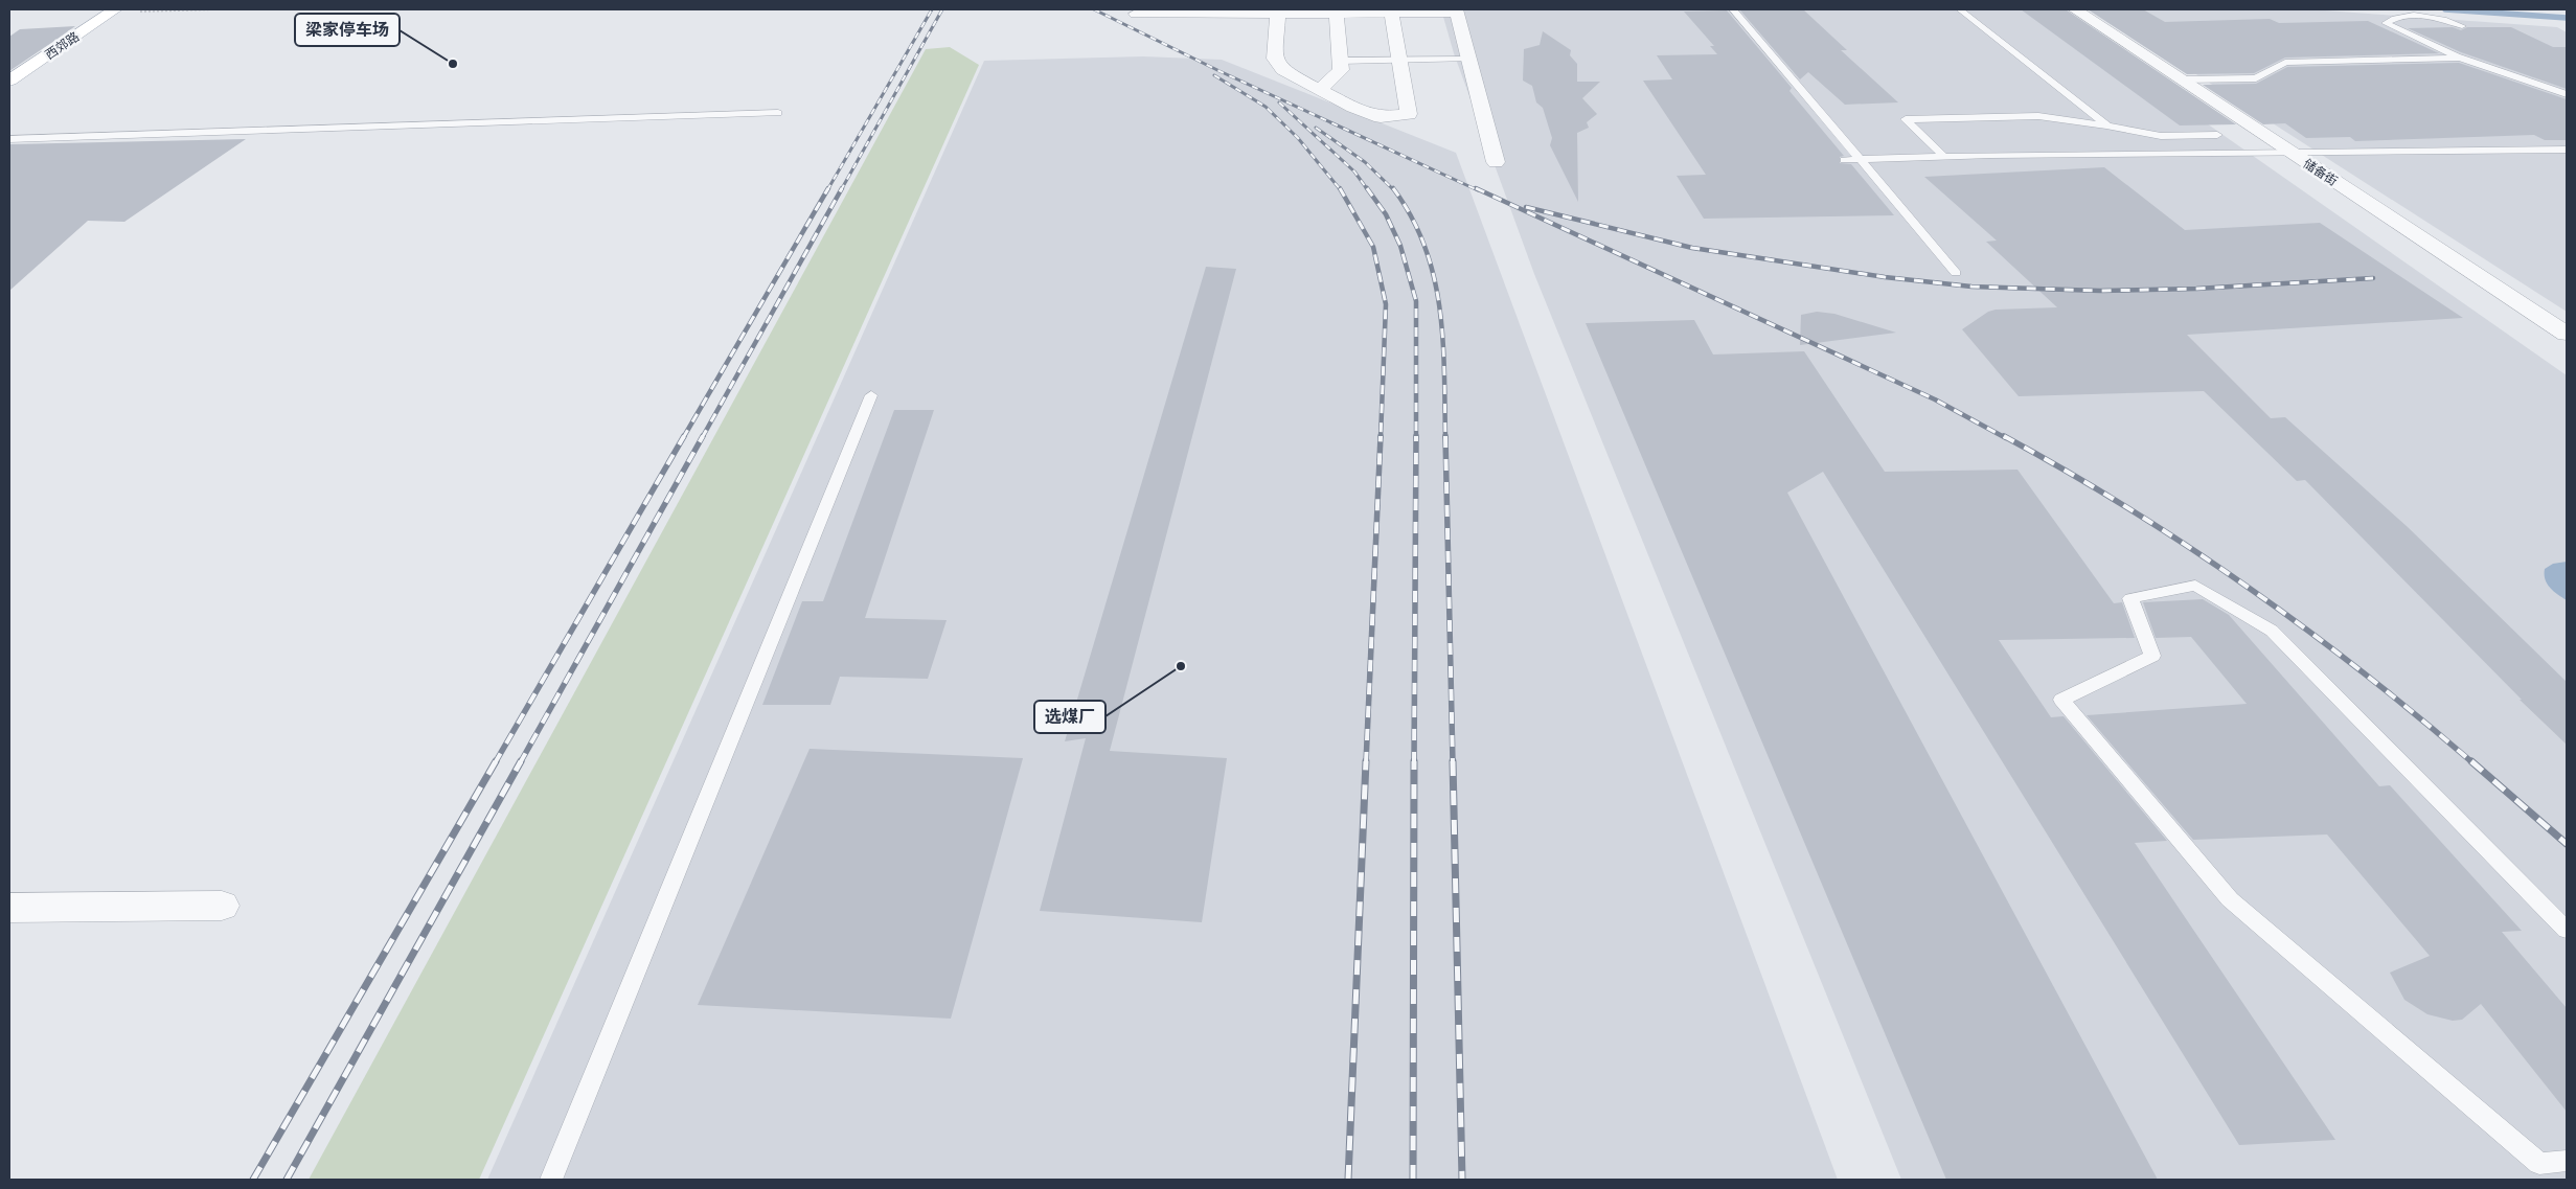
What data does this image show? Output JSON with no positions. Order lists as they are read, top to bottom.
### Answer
{
  "streets": {
    "main road": ["西郊路"],
    "street": ["储备街"]
  },
  "places": ["梁家停车场", "选煤厂"]
}
